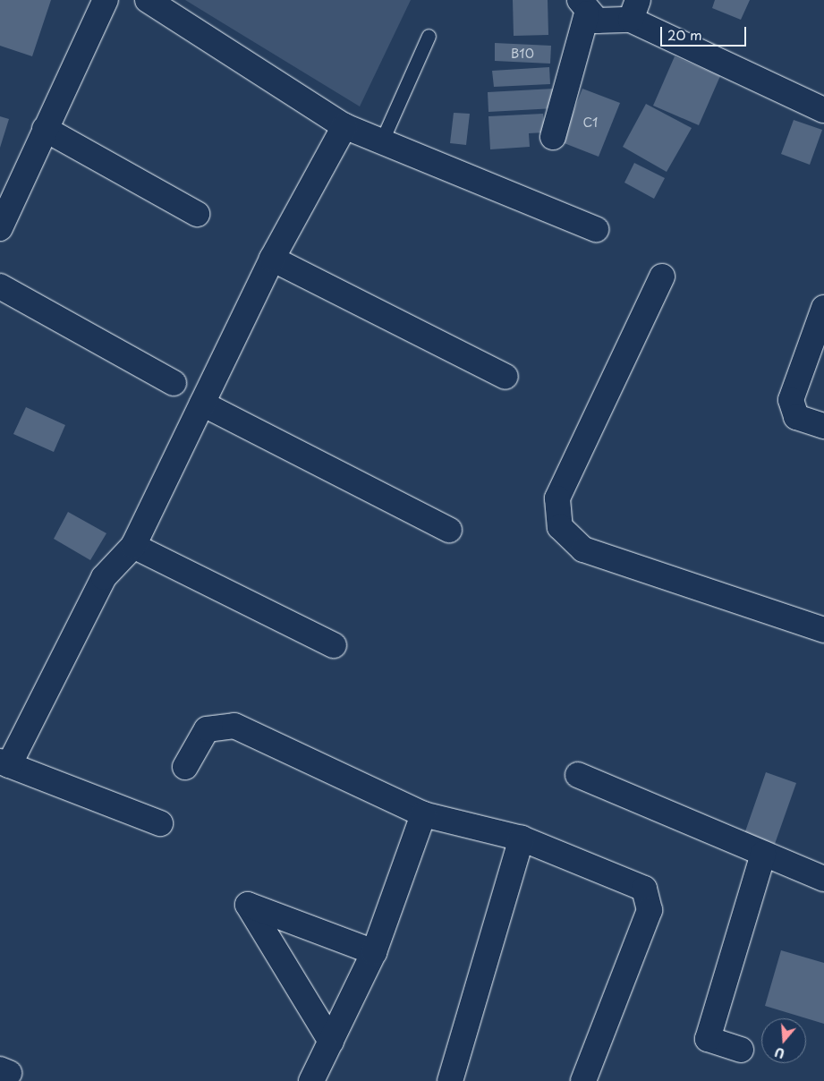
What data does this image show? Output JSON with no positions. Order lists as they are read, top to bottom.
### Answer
{
  "house_numbers": ["B10", "C1"],
  "scale_bar": "20 m",
  "north": "bottom"
}
